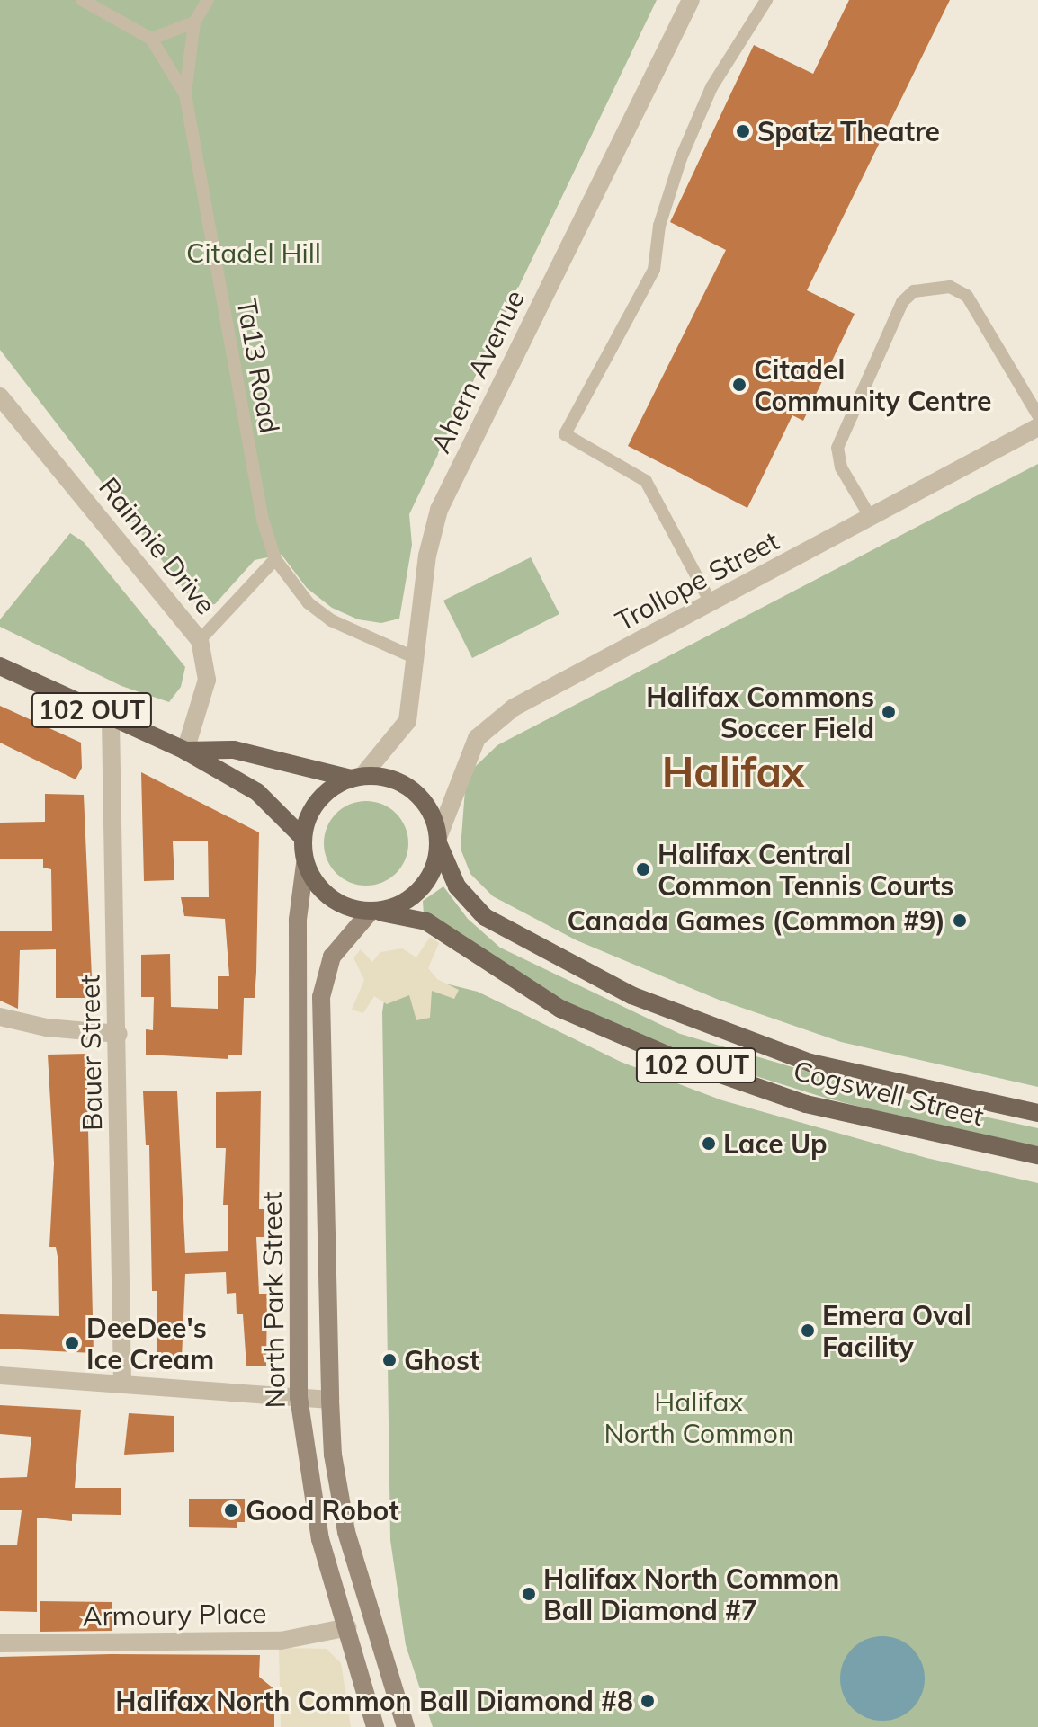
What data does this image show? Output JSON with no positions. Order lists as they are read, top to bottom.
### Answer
{
  "streets": {
    "main road": ["102 OUT", "Cogswell Street", "North Park Street"],
    "street": [
      "Ahern Avenue",
      "Rainnie Drive",
      "Trollope Street",
      "Bauer Street",
      "Armoury Place"
    ],
    "lane": ["Ta13 Road"]
  },
  "crossings": [
    ["Ta13 Road", "Ahern Avenue"],
    ["Ahern Avenue", "Trollope Street"],
    ["Ahern Avenue", "102 OUT"],
    ["Ahern Avenue", "Cogswell Street"],
    ["Ahern Avenue", "North Park Street"],
    ["Rainnie Drive", "102 OUT"],
    ["Trollope Street", "102 OUT"],
    ["Trollope Street", "Cogswell Street"],
    ["Trollope Street", "North Park Street"],
    ["102 OUT", "Bauer Street"],
    ["102 OUT", "Cogswell Street"],
    ["102 OUT", "North Park Street"],
    ["Cogswell Street", "North Park Street"],
    ["North Park Street", "Armoury Place"]
  ],
  "districts": ["Halifax"],
  "parks": ["Citadel Hill", "Halifax North Common"],
  "places": [
    "Spatz Theatre",
    "Citadel Community Centre",
    "Halifax Commons Soccer Field",
    "Halifax Central Common Tennis Courts",
    "Canada Games (Common #9)",
    "Lace Up",
    "Emera Oval Facility",
    "DeeDee's Ice Cream",
    "Ghost",
    "Good Robot",
    "Halifax North Common Ball Diamond #7",
    "Halifax North Common Ball Diamond #8"
  ]
}
